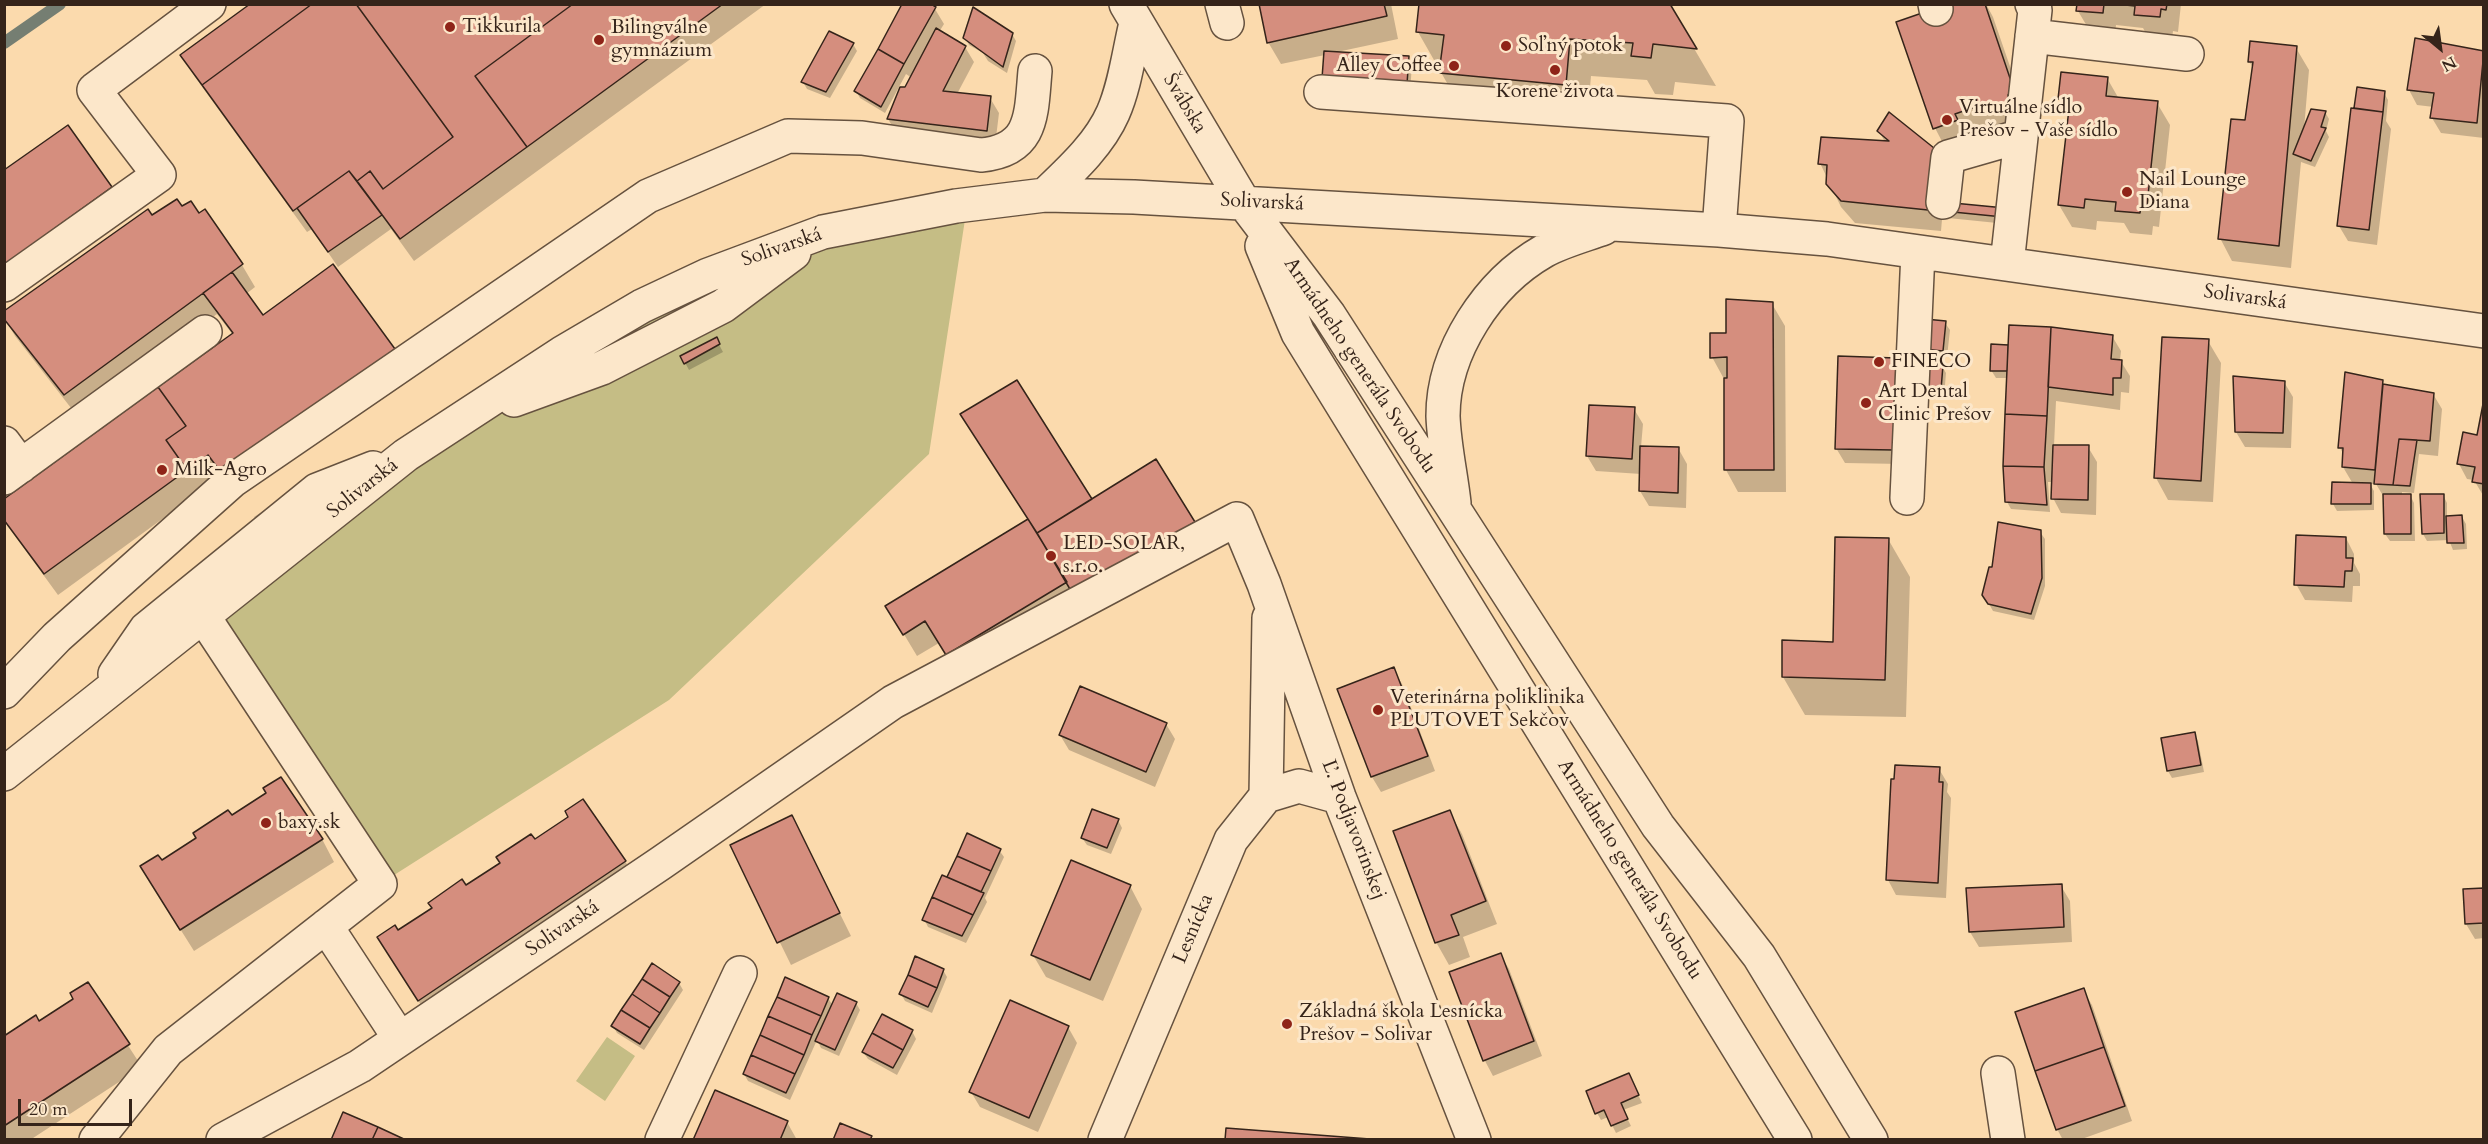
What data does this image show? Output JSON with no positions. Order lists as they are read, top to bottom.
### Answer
{
  "streets": {
    "street": [
      "Švábska",
      "Solivarská",
      "Armádneho generála Svobodu",
      "Ľ. Podjavorinskej",
      "Lesnícka"
    ]
  },
  "crossings": [
    ["Švábska", "Solivarská"],
    ["Švábska", "Armádneho generála Svobodu"],
    ["Solivarská", "Armádneho generála Svobodu"],
    ["Solivarská", "Ľ. Podjavorinskej"]
  ],
  "places": [
    "Tikkurila",
    "Bilingválne gymnázium",
    "Soľný potok",
    "Alley Coffee",
    "Korene života",
    "Virtuálne sídlo Prešov - Vaše sídlo",
    "Nail Lounge Diana",
    "FINECO",
    "Art Dental Clinic Prešov",
    "Milk-Agro",
    "LED-SOLAR, s.r.o.",
    "Veterinárna poliklinika PLUTOVET Sekčov",
    "baxy.sk",
    "Základná škola Lesnícka Prešov - Solivar"
  ],
  "scale_bar": "20 m",
  "north": "bottom right"
}
